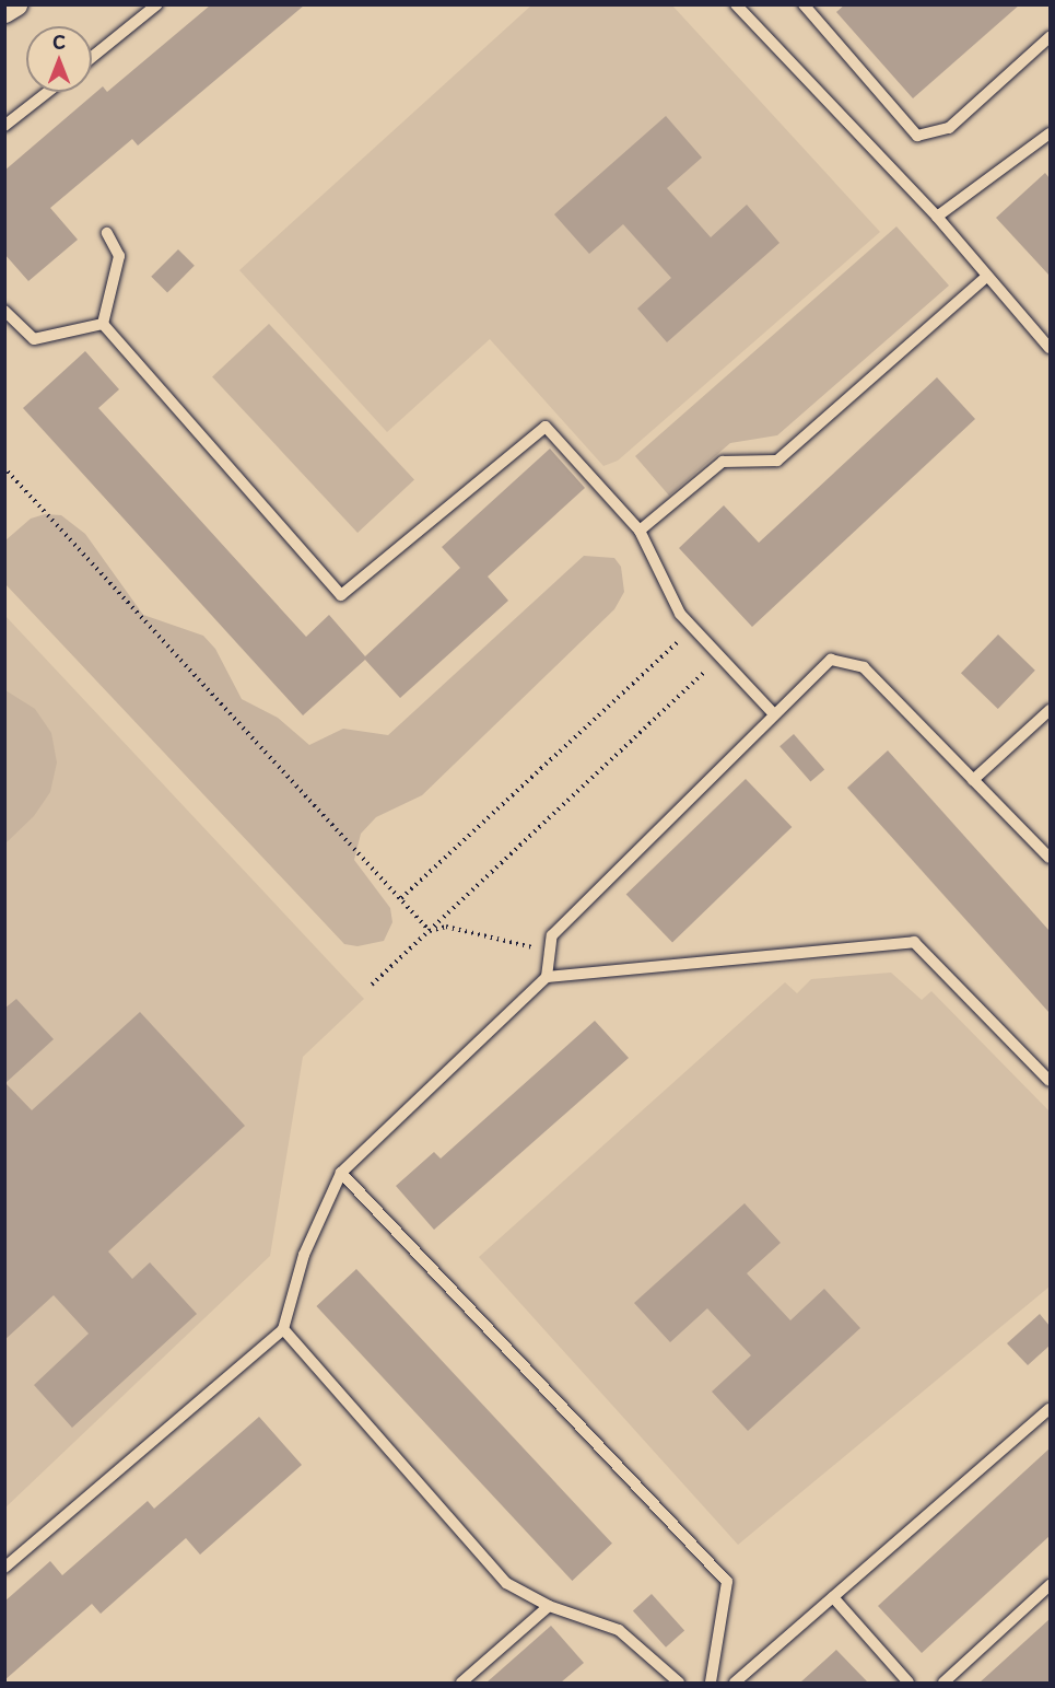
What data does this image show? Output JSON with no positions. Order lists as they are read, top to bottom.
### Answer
{
  "north": "top"
}
